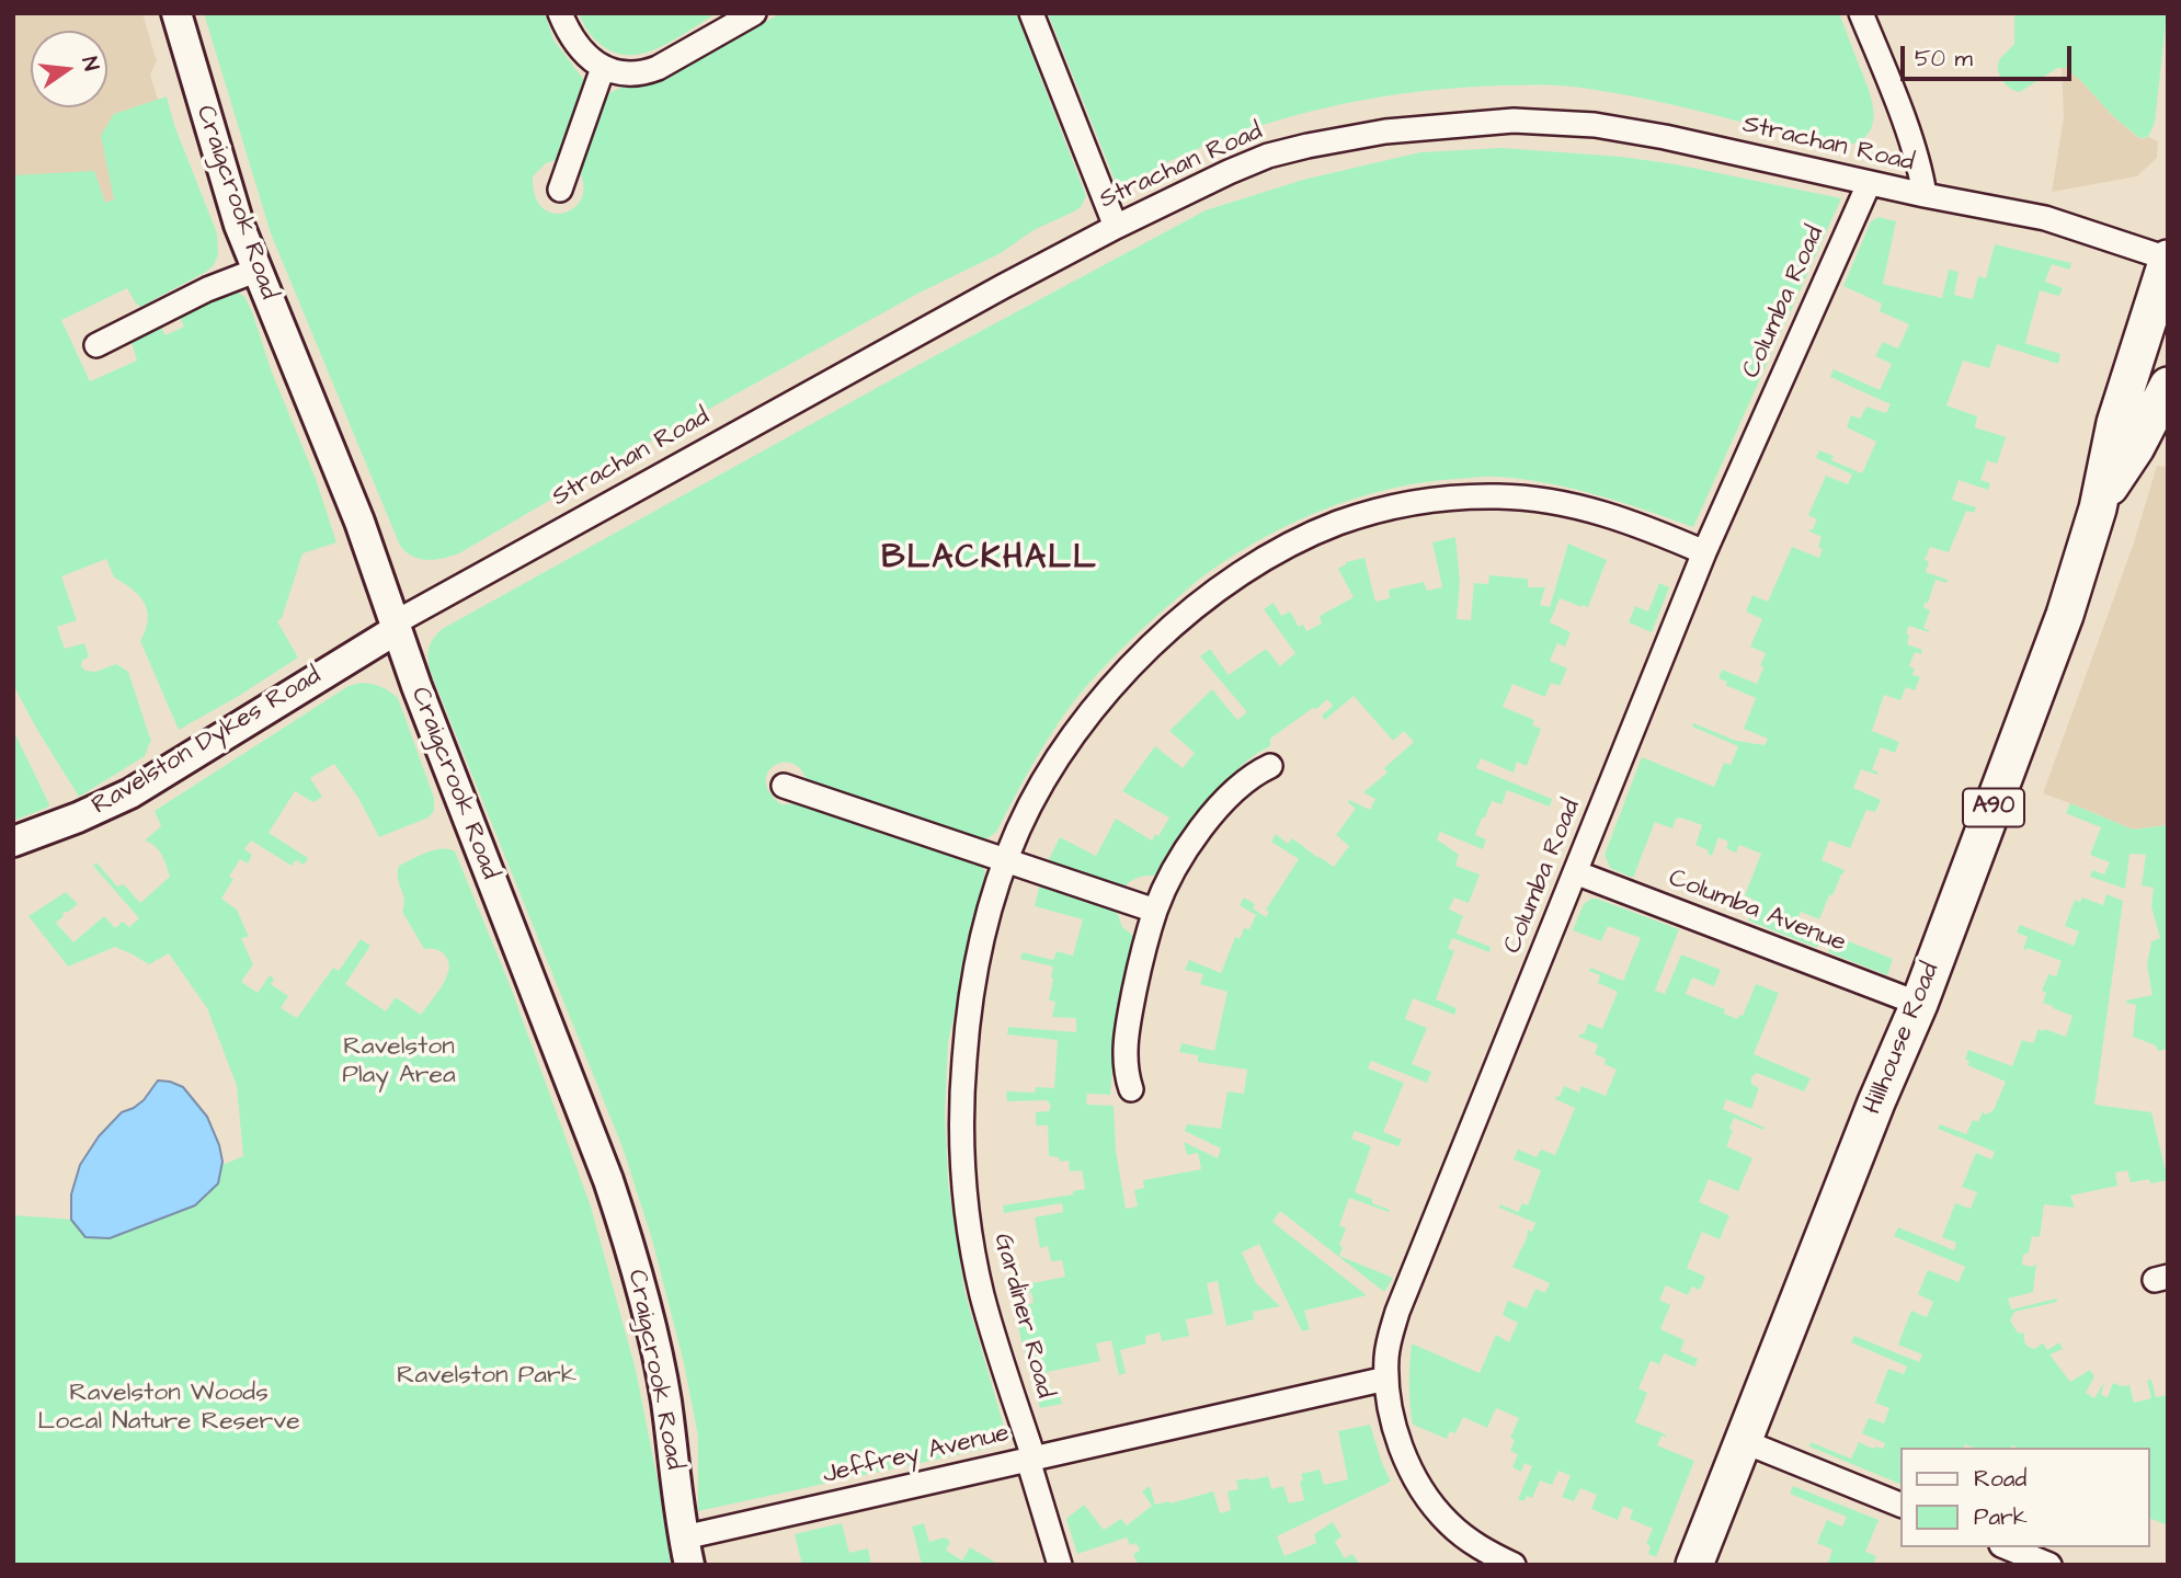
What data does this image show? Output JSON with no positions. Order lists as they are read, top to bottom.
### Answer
{
  "streets": {
    "main road": ["A90", "Hillhouse Road"],
    "street": [
      "Strachan Road",
      "Craigcrook Road",
      "Columba Road",
      "Ravelston Dykes Road",
      "Columba Avenue",
      "Gardiner Road",
      "Jeffrey Avenue"
    ]
  },
  "crossings": [
    ["Strachan Road", "Craigcrook Road"],
    ["Strachan Road", "Columba Road"],
    ["Strachan Road", "Ravelston Dykes Road"],
    ["Strachan Road", "Hillhouse Road"],
    ["Craigcrook Road", "Ravelston Dykes Road"],
    ["Craigcrook Road", "Jeffrey Avenue"],
    ["Columba Road", "Columba Avenue"],
    ["Columba Road", "Gardiner Road"],
    ["Columba Road", "Jeffrey Avenue"],
    ["Columba Avenue", "Hillhouse Road"],
    ["Gardiner Road", "Jeffrey Avenue"]
  ],
  "districts": ["BLACKHALL"],
  "parks": ["Ravelston Play Area", "Ravelston Park", "Ravelston Woods Local Nature Reserve"],
  "legend": ["Road", "Park"],
  "scale_bar": "50 m",
  "north": "right"
}
